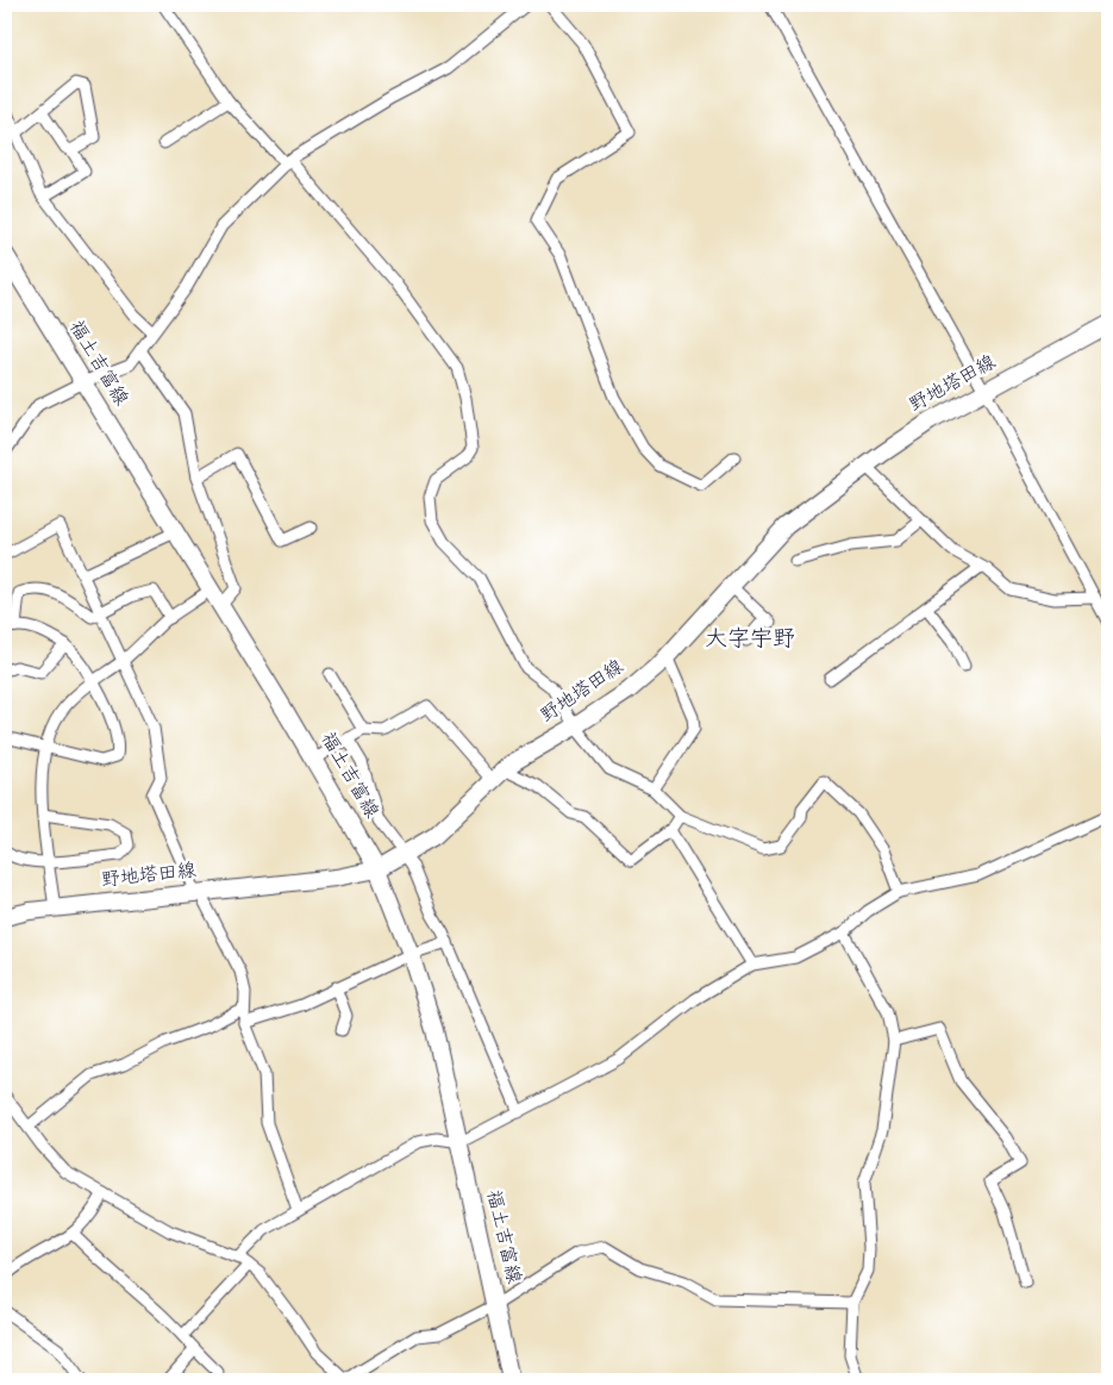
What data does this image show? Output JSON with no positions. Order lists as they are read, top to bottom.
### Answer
{
  "streets": {
    "main road": ["福土吉富線", "野地塔田線"]
  },
  "crossings": [
    ["福土吉富線", "野地塔田線"]
  ],
  "districts": ["大字宇野"]
}
